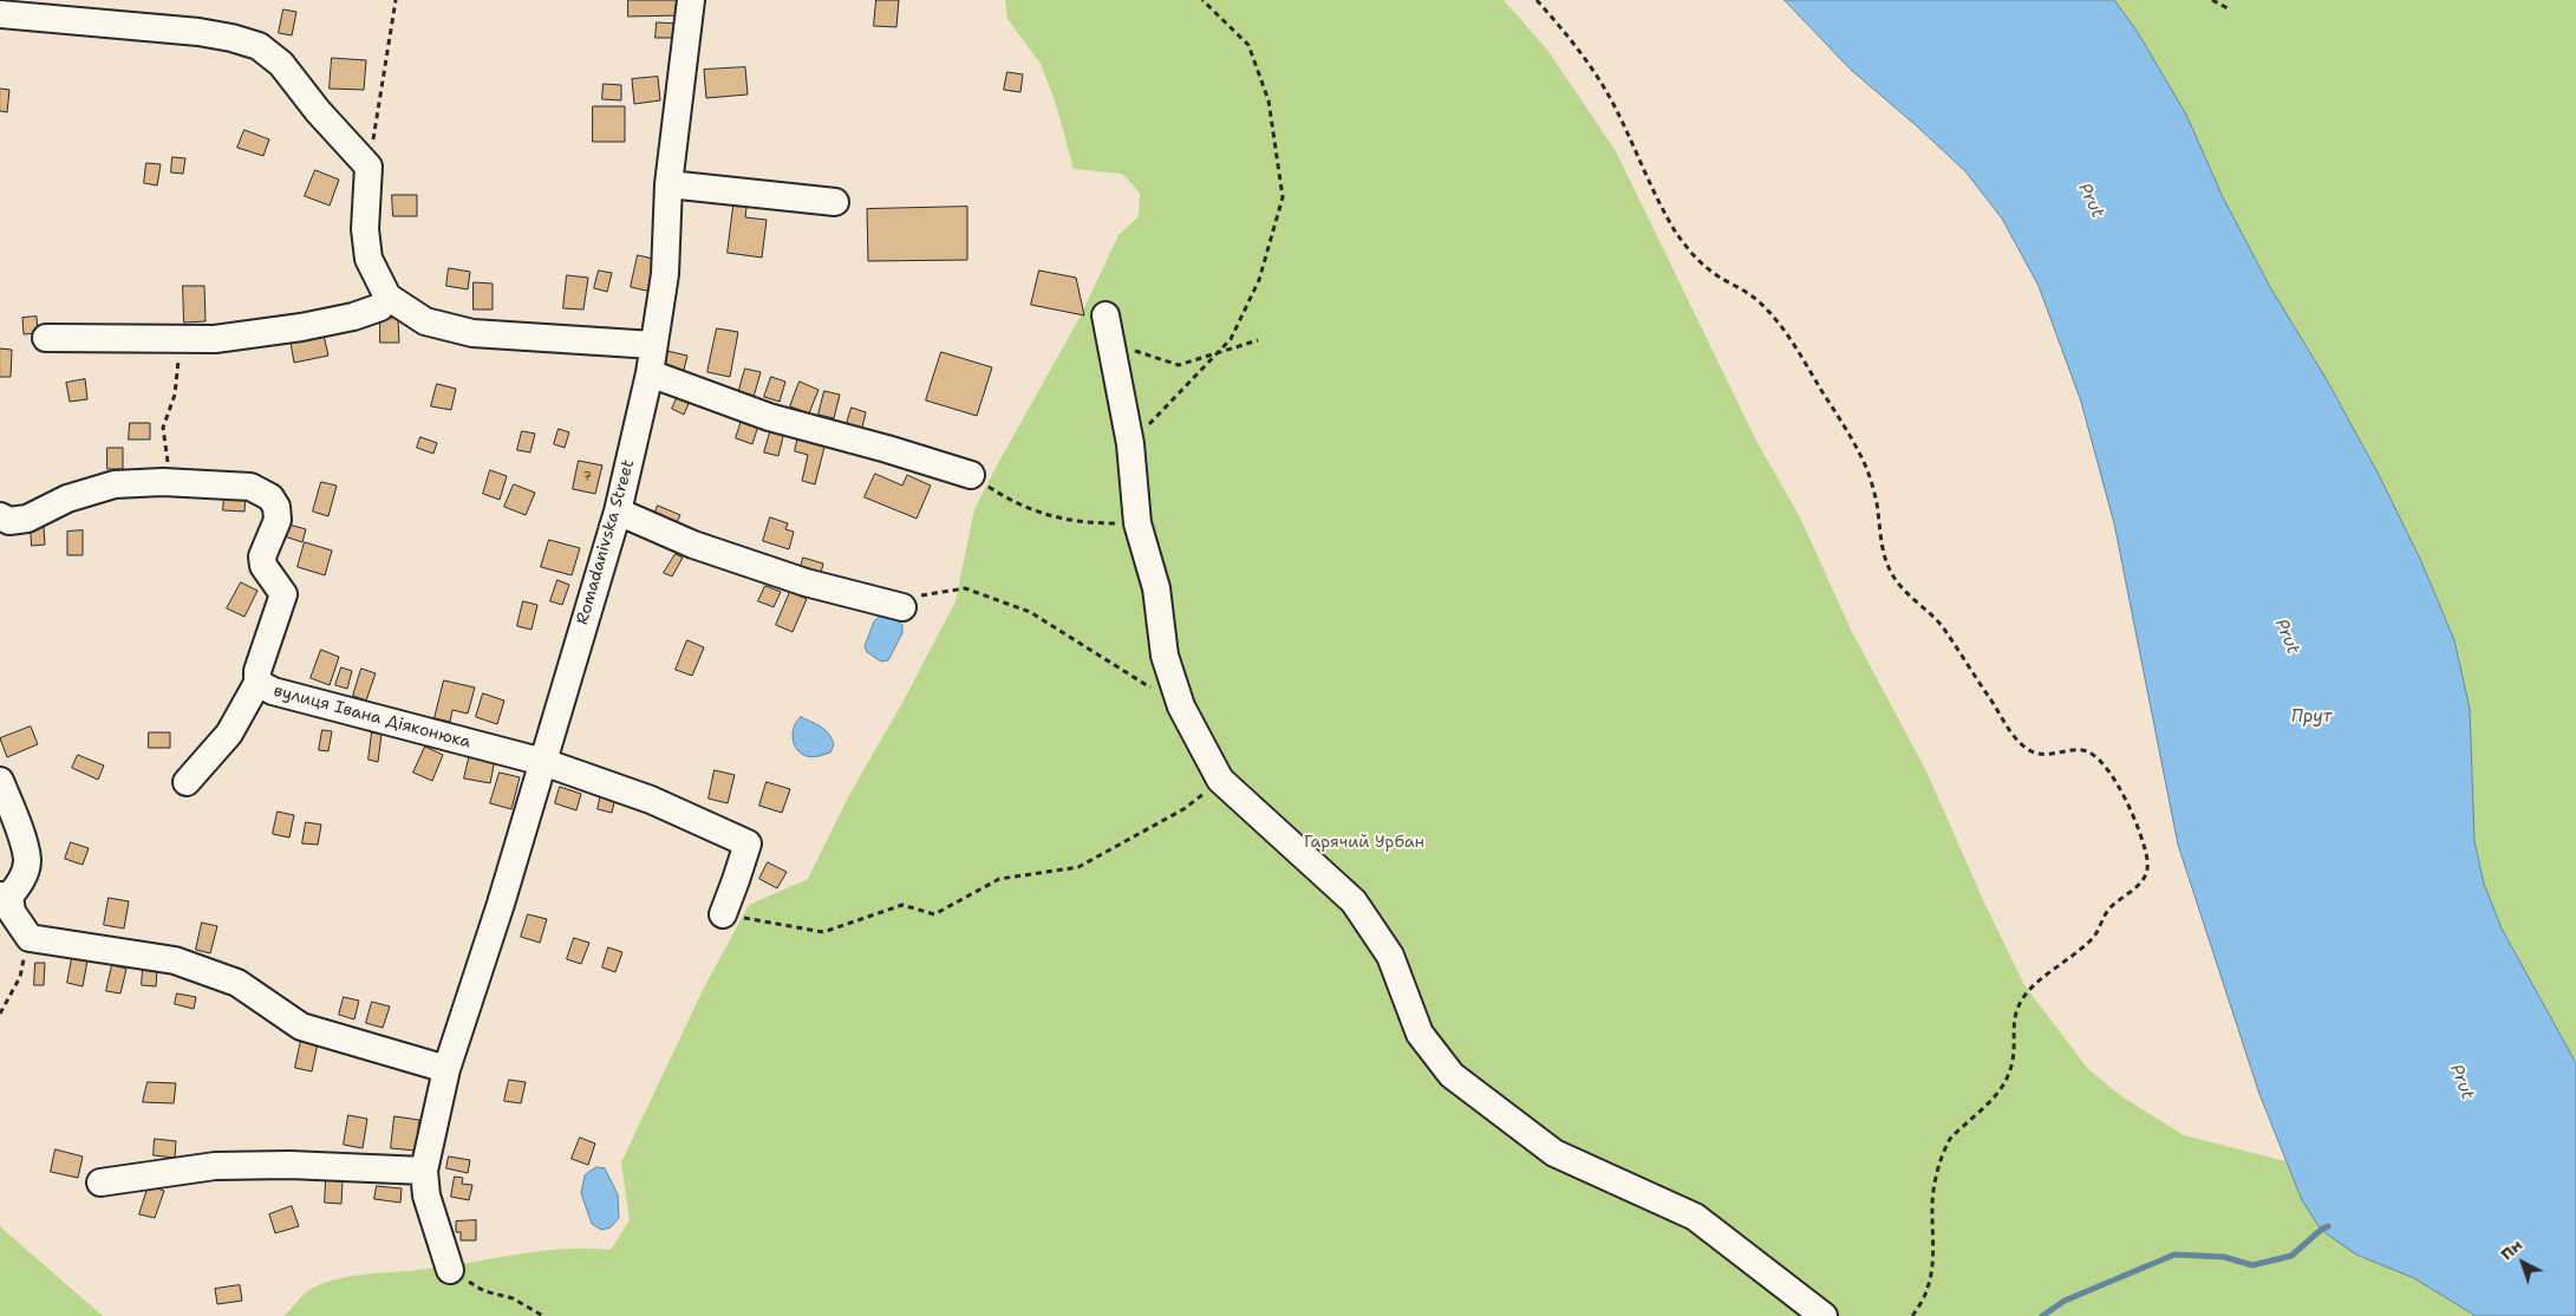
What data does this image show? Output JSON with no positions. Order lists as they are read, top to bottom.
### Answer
{
  "streets": {
    "street": ["Romadanivska Street", "вулиця Івана Діяконюка"]
  },
  "crossings": [
    ["Romadanivska Street", "вулиця Івана Діяконюка"]
  ],
  "water": ["Prut", "Прут"],
  "parks": ["Гарячий Урбан"],
  "house_numbers": ["7"],
  "north": "top left"
}
